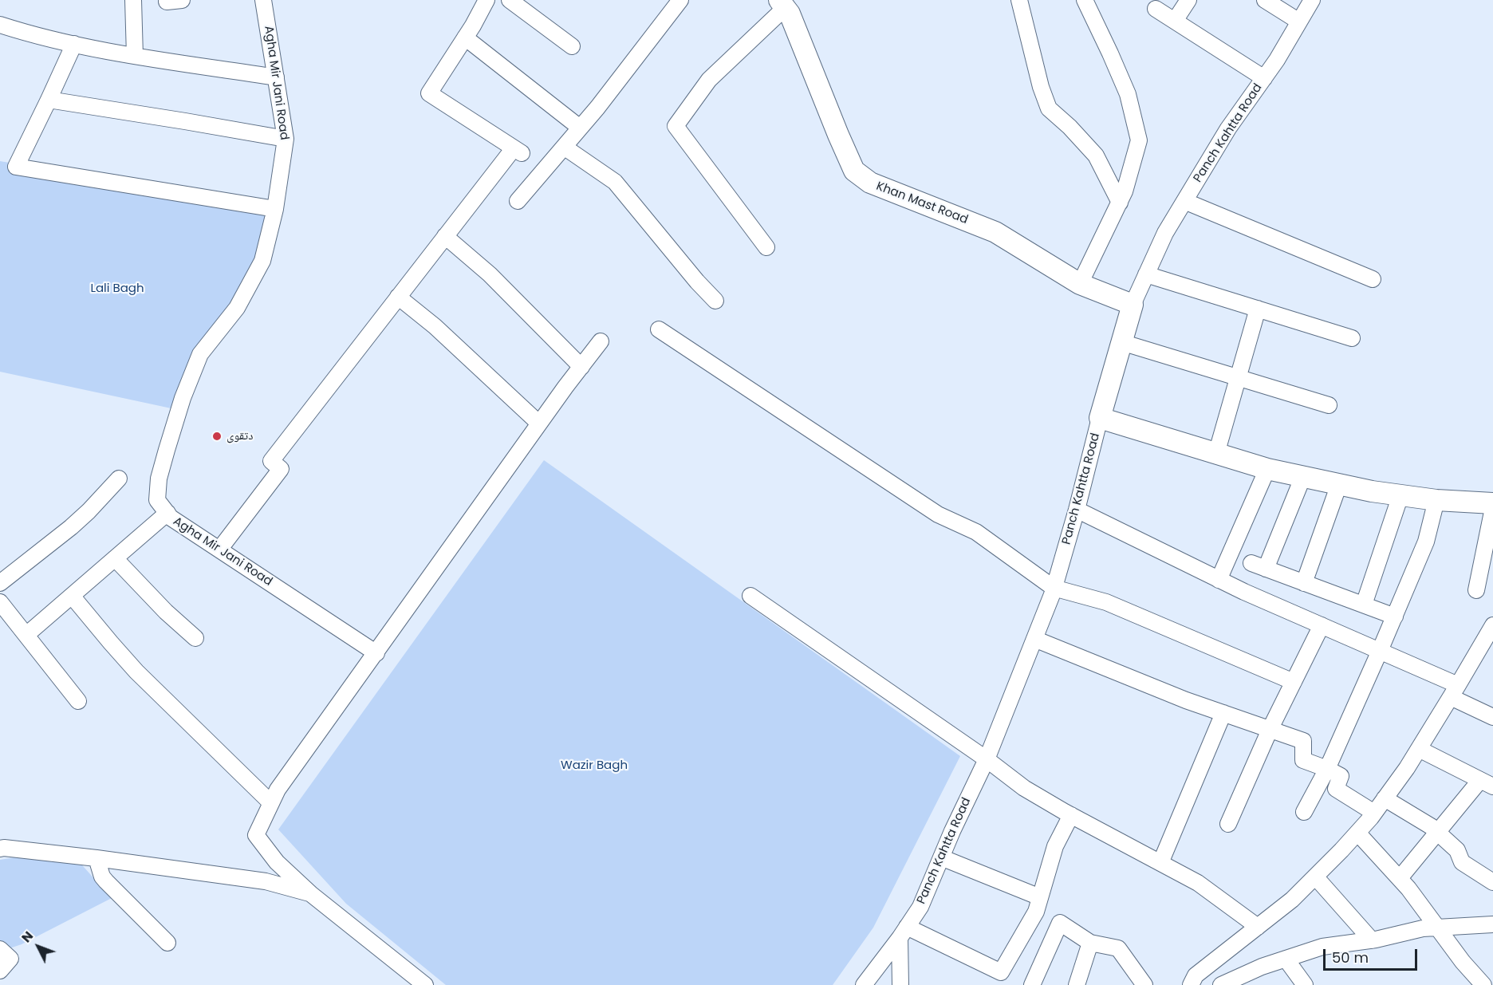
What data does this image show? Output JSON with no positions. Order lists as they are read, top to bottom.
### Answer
{
  "streets": {
    "main road": ["Panch Kahtta Road", "Khan Mast Road"],
    "street": ["Agha Mir Jani Road"]
  },
  "crossings": [
    ["Panch Kahtta Road", "Khan Mast Road"]
  ],
  "parks": ["Lali Bagh", "Wazir Bagh"],
  "places": ["دتقوى"],
  "scale_bar": "50 m",
  "north": "top left"
}
